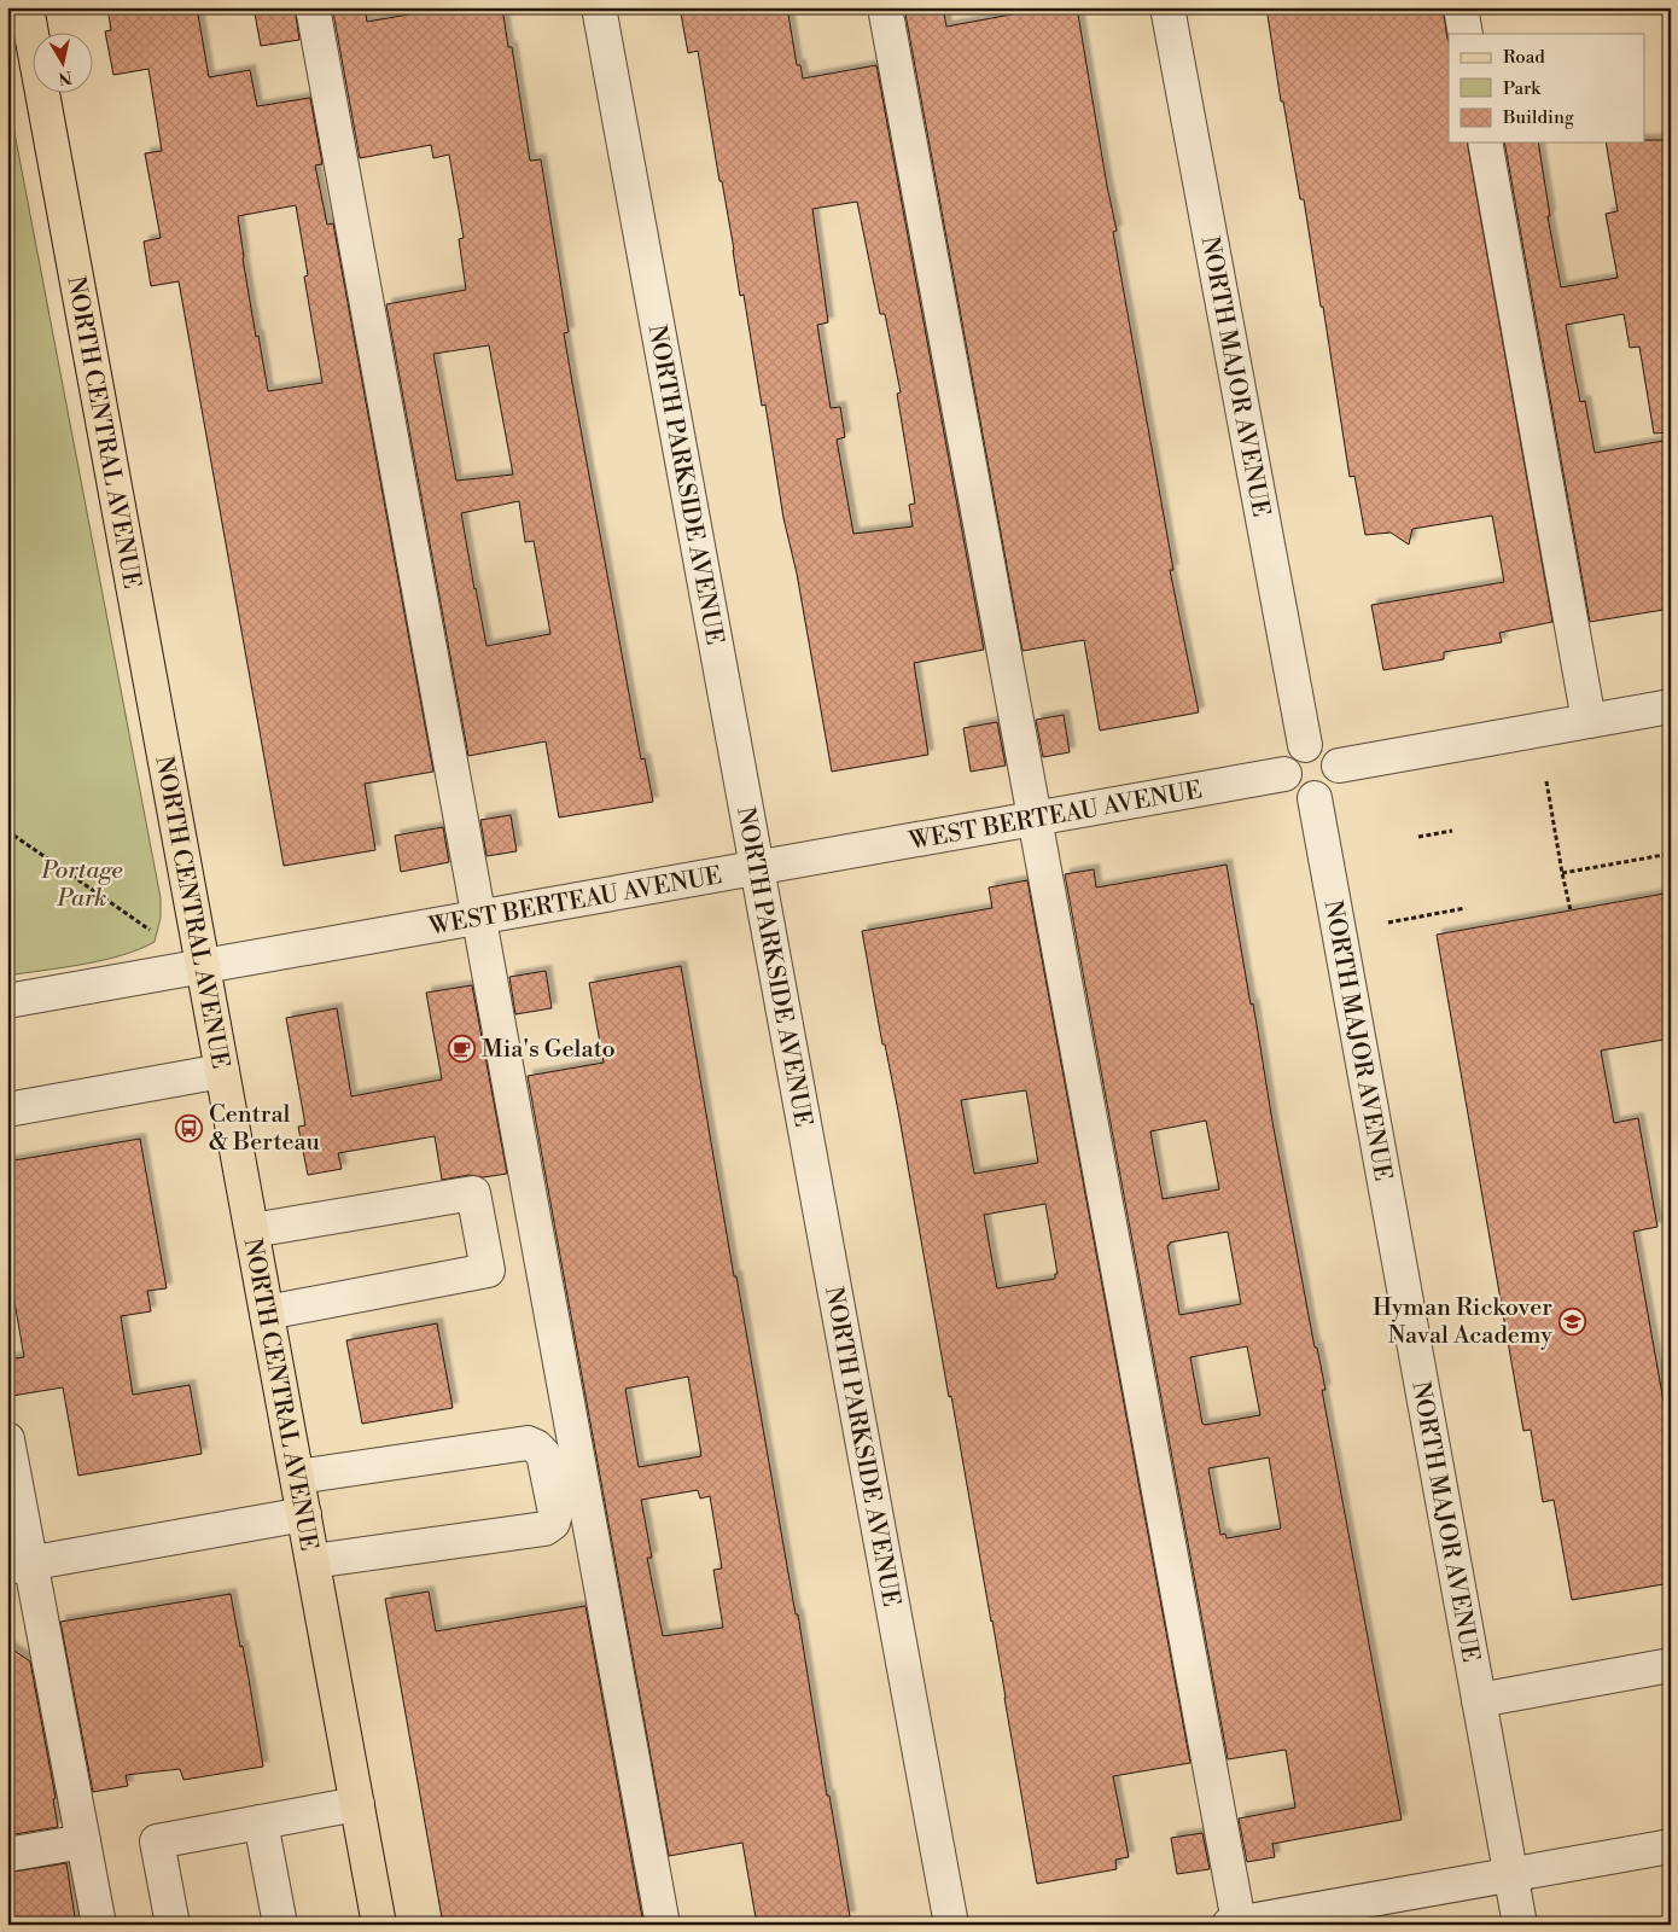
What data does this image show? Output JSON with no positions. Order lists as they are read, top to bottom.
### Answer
{
  "streets": {
    "main road": ["NORTH CENTRAL AVENUE"],
    "street": ["NORTH MAJOR AVENUE", "NORTH PARKSIDE AVENUE", "WEST BERTEAU AVENUE"]
  },
  "crossings": [
    ["NORTH MAJOR AVENUE", "WEST BERTEAU AVENUE"],
    ["NORTH CENTRAL AVENUE", "WEST BERTEAU AVENUE"],
    ["NORTH PARKSIDE AVENUE", "WEST BERTEAU AVENUE"]
  ],
  "parks": ["Portage Park"],
  "places": {
    "cafe": ["Mia's Gelato"],
    "bus stop": ["Central & Berteau"],
    "school or university": ["Hyman Rickover Naval Academy"]
  },
  "legend": ["Road", "Park", "Building"],
  "north": "bottom"
}
